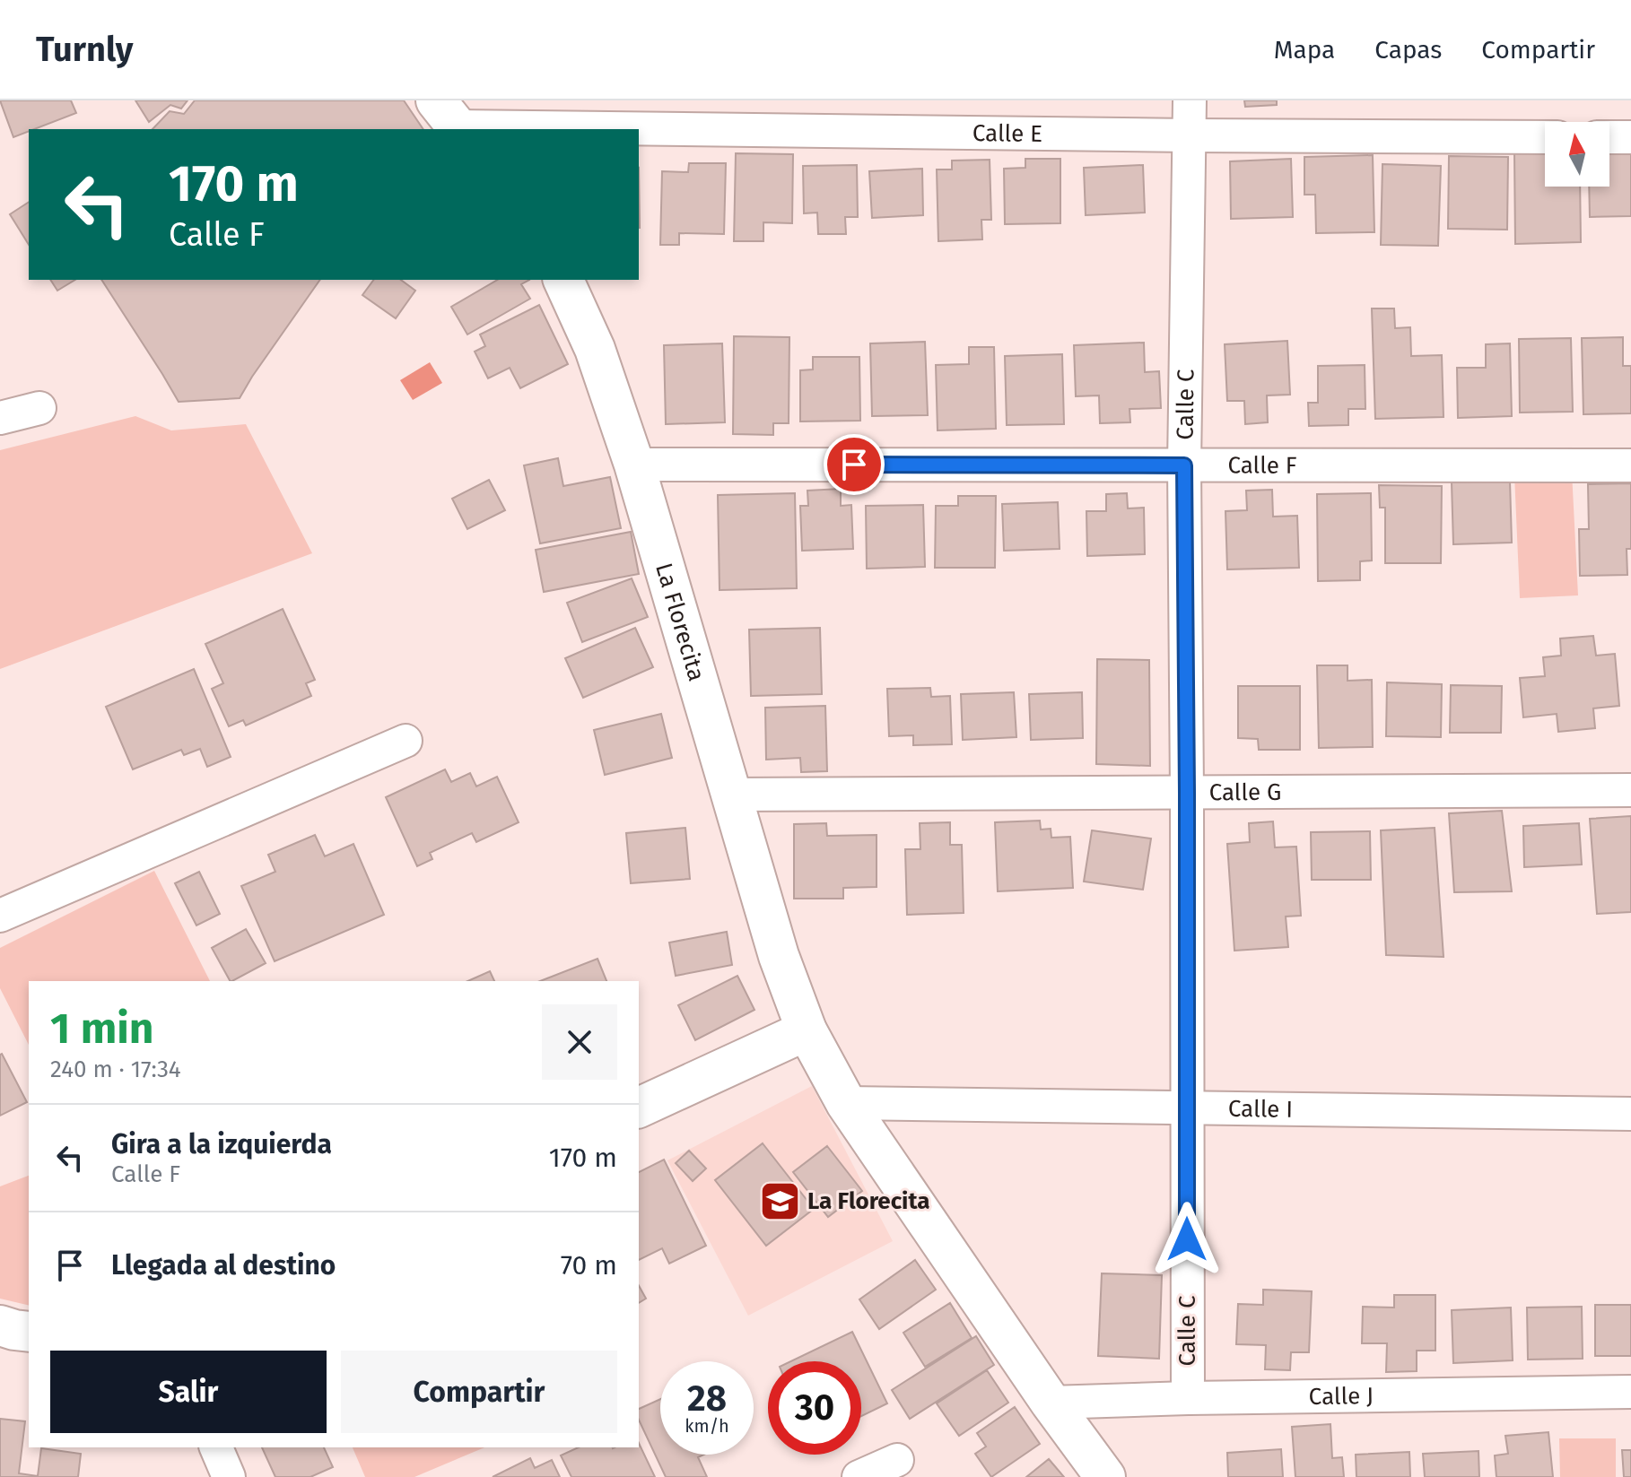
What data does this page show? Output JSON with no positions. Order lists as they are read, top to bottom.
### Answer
{
  "streets": {
    "main road": ["La Florecita"],
    "street": [
      "Calle E",
      "Calle C",
      "Calle F",
      "Calle G",
      "Calle I",
      "Calle J"
    ]
  },
  "crossings": [
    ["Calle E", "Calle C"],
    ["Calle C", "Calle F"],
    ["Calle C", "Calle G"],
    ["Calle C", "Calle I"],
    ["Calle C", "Calle J"],
    ["Calle F", "La Florecita"],
    ["La Florecita", "Calle G"],
    ["La Florecita", "Calle I"],
    ["La Florecita", "Calle J"]
  ],
  "places": {
    "school or university": ["La Florecita"]
  },
  "north": "top",
  "page": {
    "header": "Turnly",
    "nav": ["Mapa", "Capas", "Compartir"],
    "turn": ["170 m", "Calle F"],
    "heading": ["1 min", "240 m · 17:34"],
    "list": [
      {
        "name": "Gira a la izquierda",
        "note": "Calle F",
        "value": "170 m"
      },
      {
        "name": "Llegada al destino",
        "value": "70 m"
      }
    ],
    "buttons": ["Salir", "Compartir"],
    "speed": "28 km/h",
    "limit": "30"
  }
}
